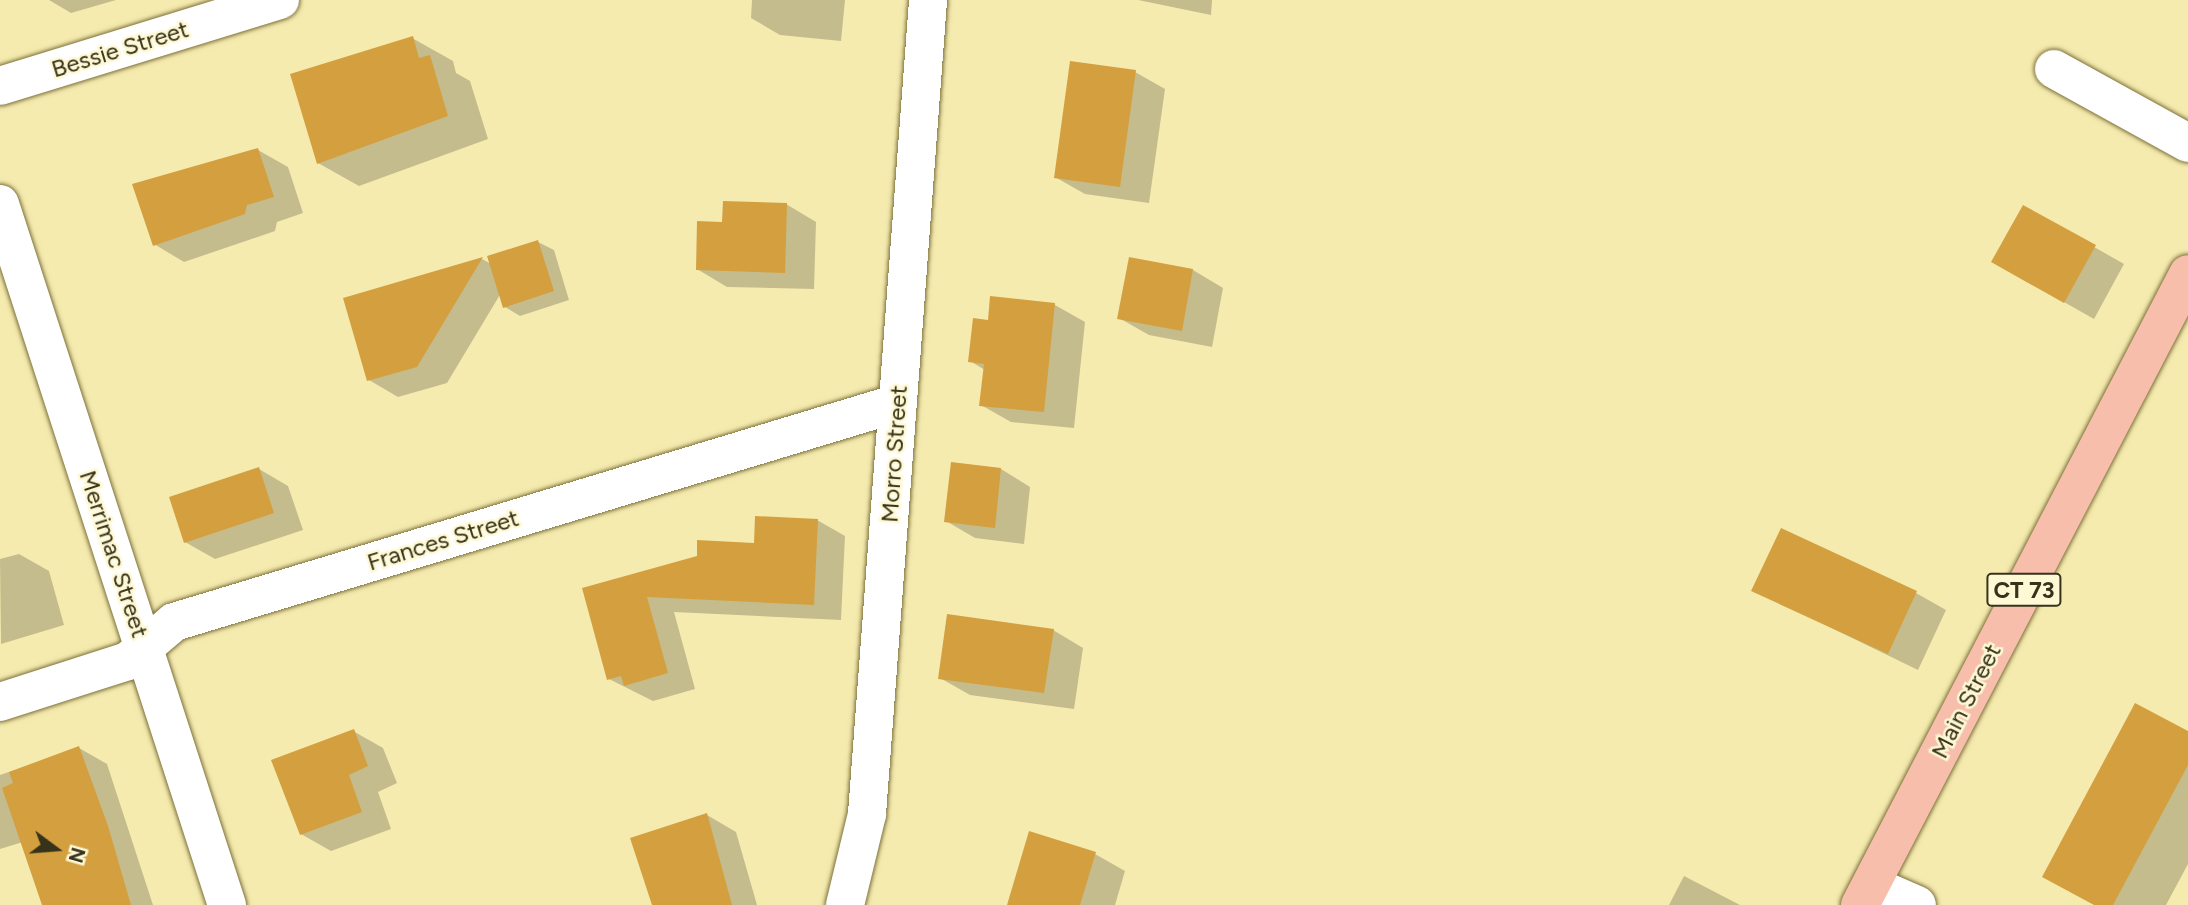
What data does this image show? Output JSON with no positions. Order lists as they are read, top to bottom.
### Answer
{
  "streets": {
    "main road": ["CT 73", "Main Street"],
    "street": [
      "Bessie Street",
      "Morro Street",
      "Frances Street",
      "Merrimac Street"
    ]
  },
  "crossings": [
    ["Morro Street", "Frances Street"],
    ["Frances Street", "Merrimac Street"]
  ],
  "north": "right"
}
